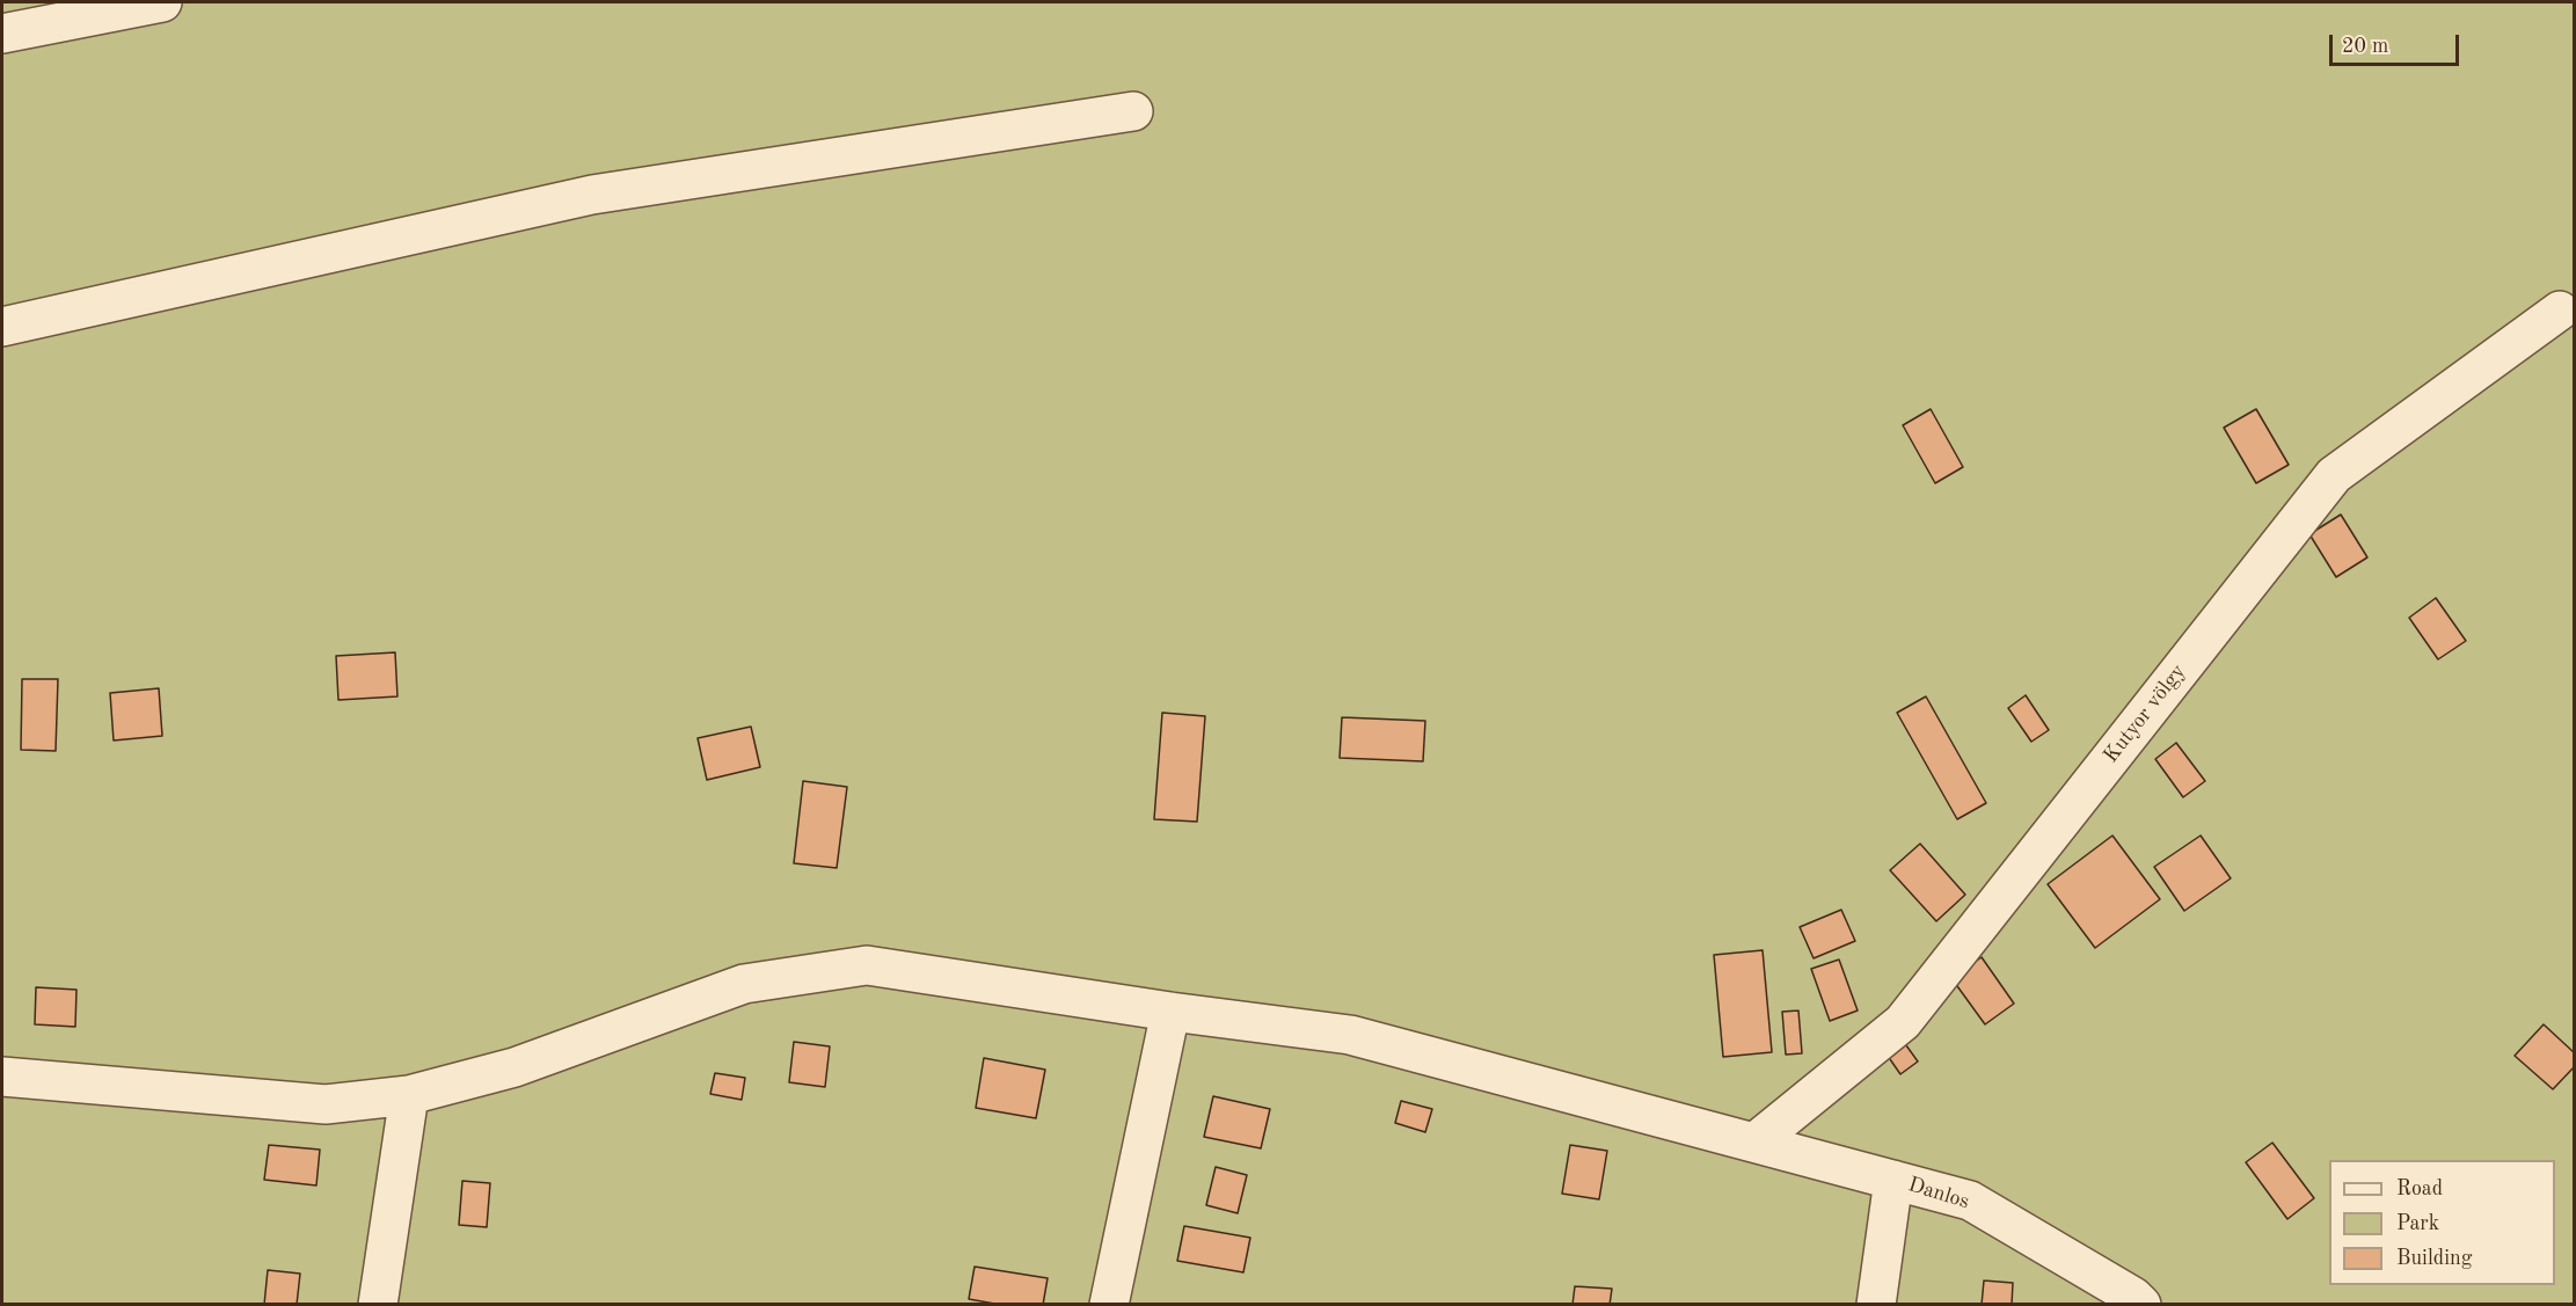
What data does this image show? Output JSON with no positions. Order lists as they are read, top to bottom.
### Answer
{
  "streets": {
    "street": ["Kutyor völgy", "Danlos"]
  },
  "crossings": [
    ["Kutyor völgy", "Danlos"]
  ],
  "legend": ["Road", "Park", "Building"],
  "scale_bar": "20 m"
}
